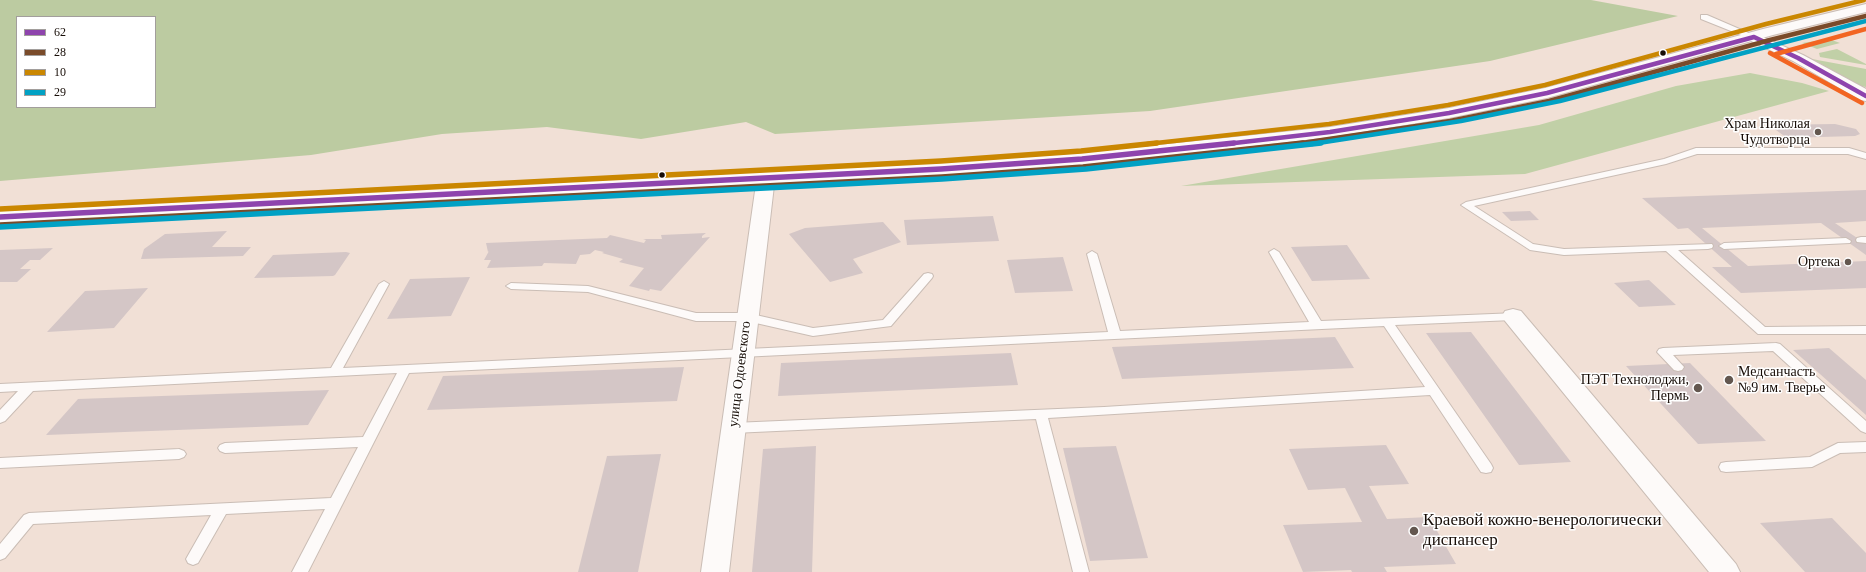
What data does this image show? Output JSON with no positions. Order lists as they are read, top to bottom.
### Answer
{
  "streets": {
    "street": ["улица Одоевского"]
  },
  "places": [
    "Храм Николая Чудотворца",
    "Ортека",
    "Медсанчасть №9 им. Тверье",
    "ПЭТ Технолоджи, Пермь",
    "Краевой кожно-венерологически диспансер"
  ],
  "lines": [
    "transit line 10",
    "transit line 28",
    "transit line 29",
    "transit line 62"
  ],
  "legend": [
    "62",
    "28",
    "10",
    "29"
  ]
}
